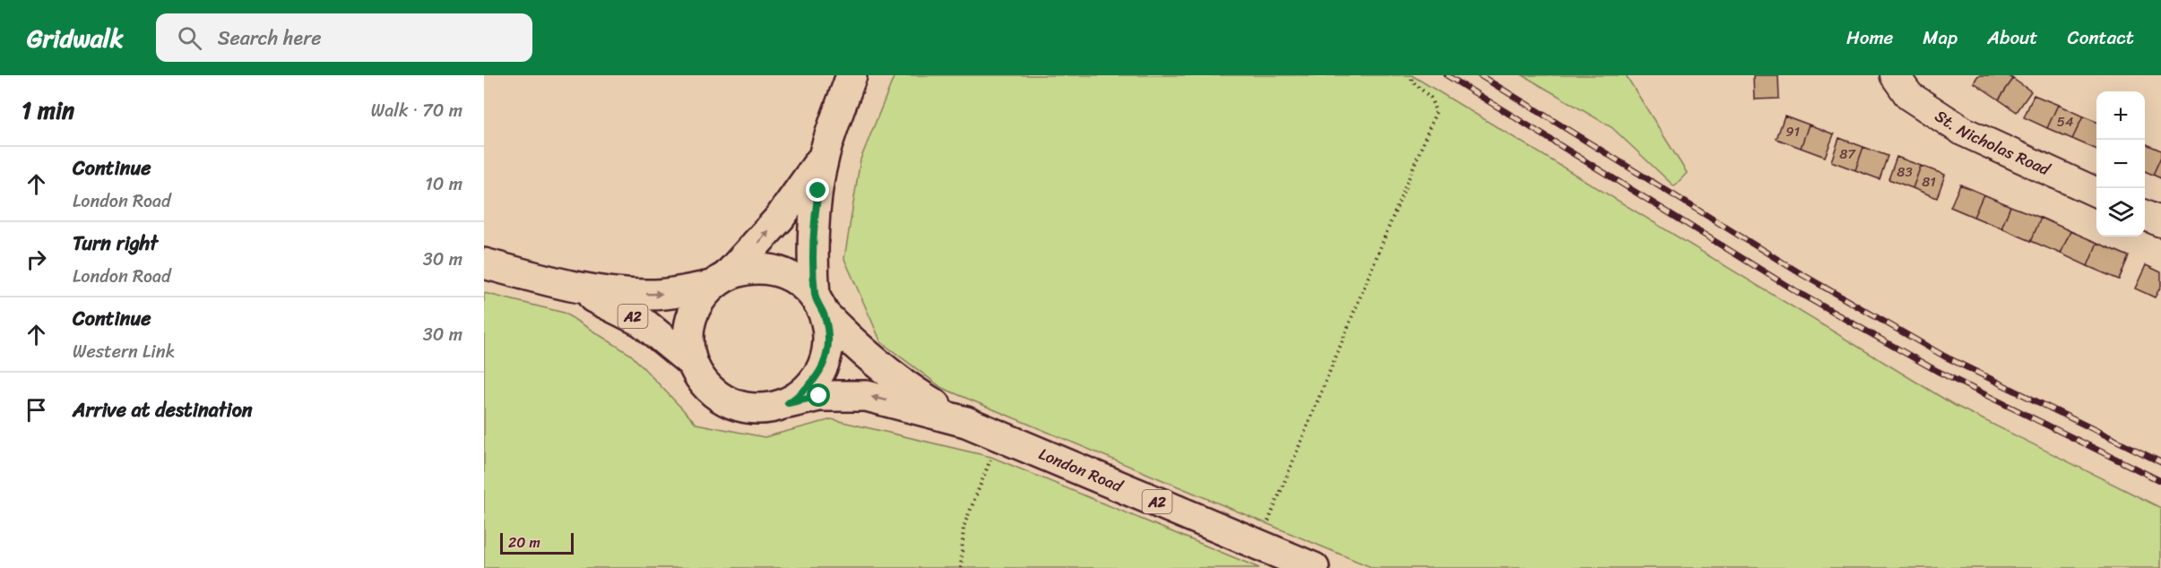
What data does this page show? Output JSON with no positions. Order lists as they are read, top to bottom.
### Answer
{
  "streets": {
    "main road": ["A2", "London Road"],
    "street": ["St. Nicholas Road"]
  },
  "house_numbers": [
    "54",
    "91",
    "87",
    "83",
    "81"
  ],
  "scale_bar": "20 m",
  "page": {
    "header": "Gridwalk",
    "search": "Search here",
    "nav": [
      "Home",
      "Map",
      "About",
      "Contact"
    ],
    "heading": ["1 min", "Walk · 70 m"],
    "map_buttons": ["+", "−"],
    "list": [
      ["Continue", "London Road", "10 m"],
      ["Turn right", "London Road", "30 m"],
      ["Continue", "Western Link", "30 m"],
      "Arrive at destination"
    ],
    "scale": "20 m"
  }
}
